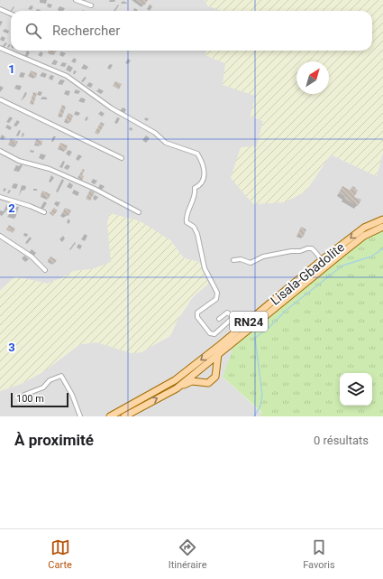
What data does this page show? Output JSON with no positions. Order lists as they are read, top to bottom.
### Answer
{
  "streets": {
    "main road": ["Lisala-Gbadolite", "RN24"]
  },
  "scale_bar": "100 m",
  "north": "top right",
  "page": {
    "search": "Rechercher",
    "scale": "100 m",
    "heading": ["À proximité", "0 résultats"],
    "nav": ["Carte", "Itinéraire", "Favoris"]
  },
  "grid": {
    "rows": ["1", "2", "3"]
  }
}
